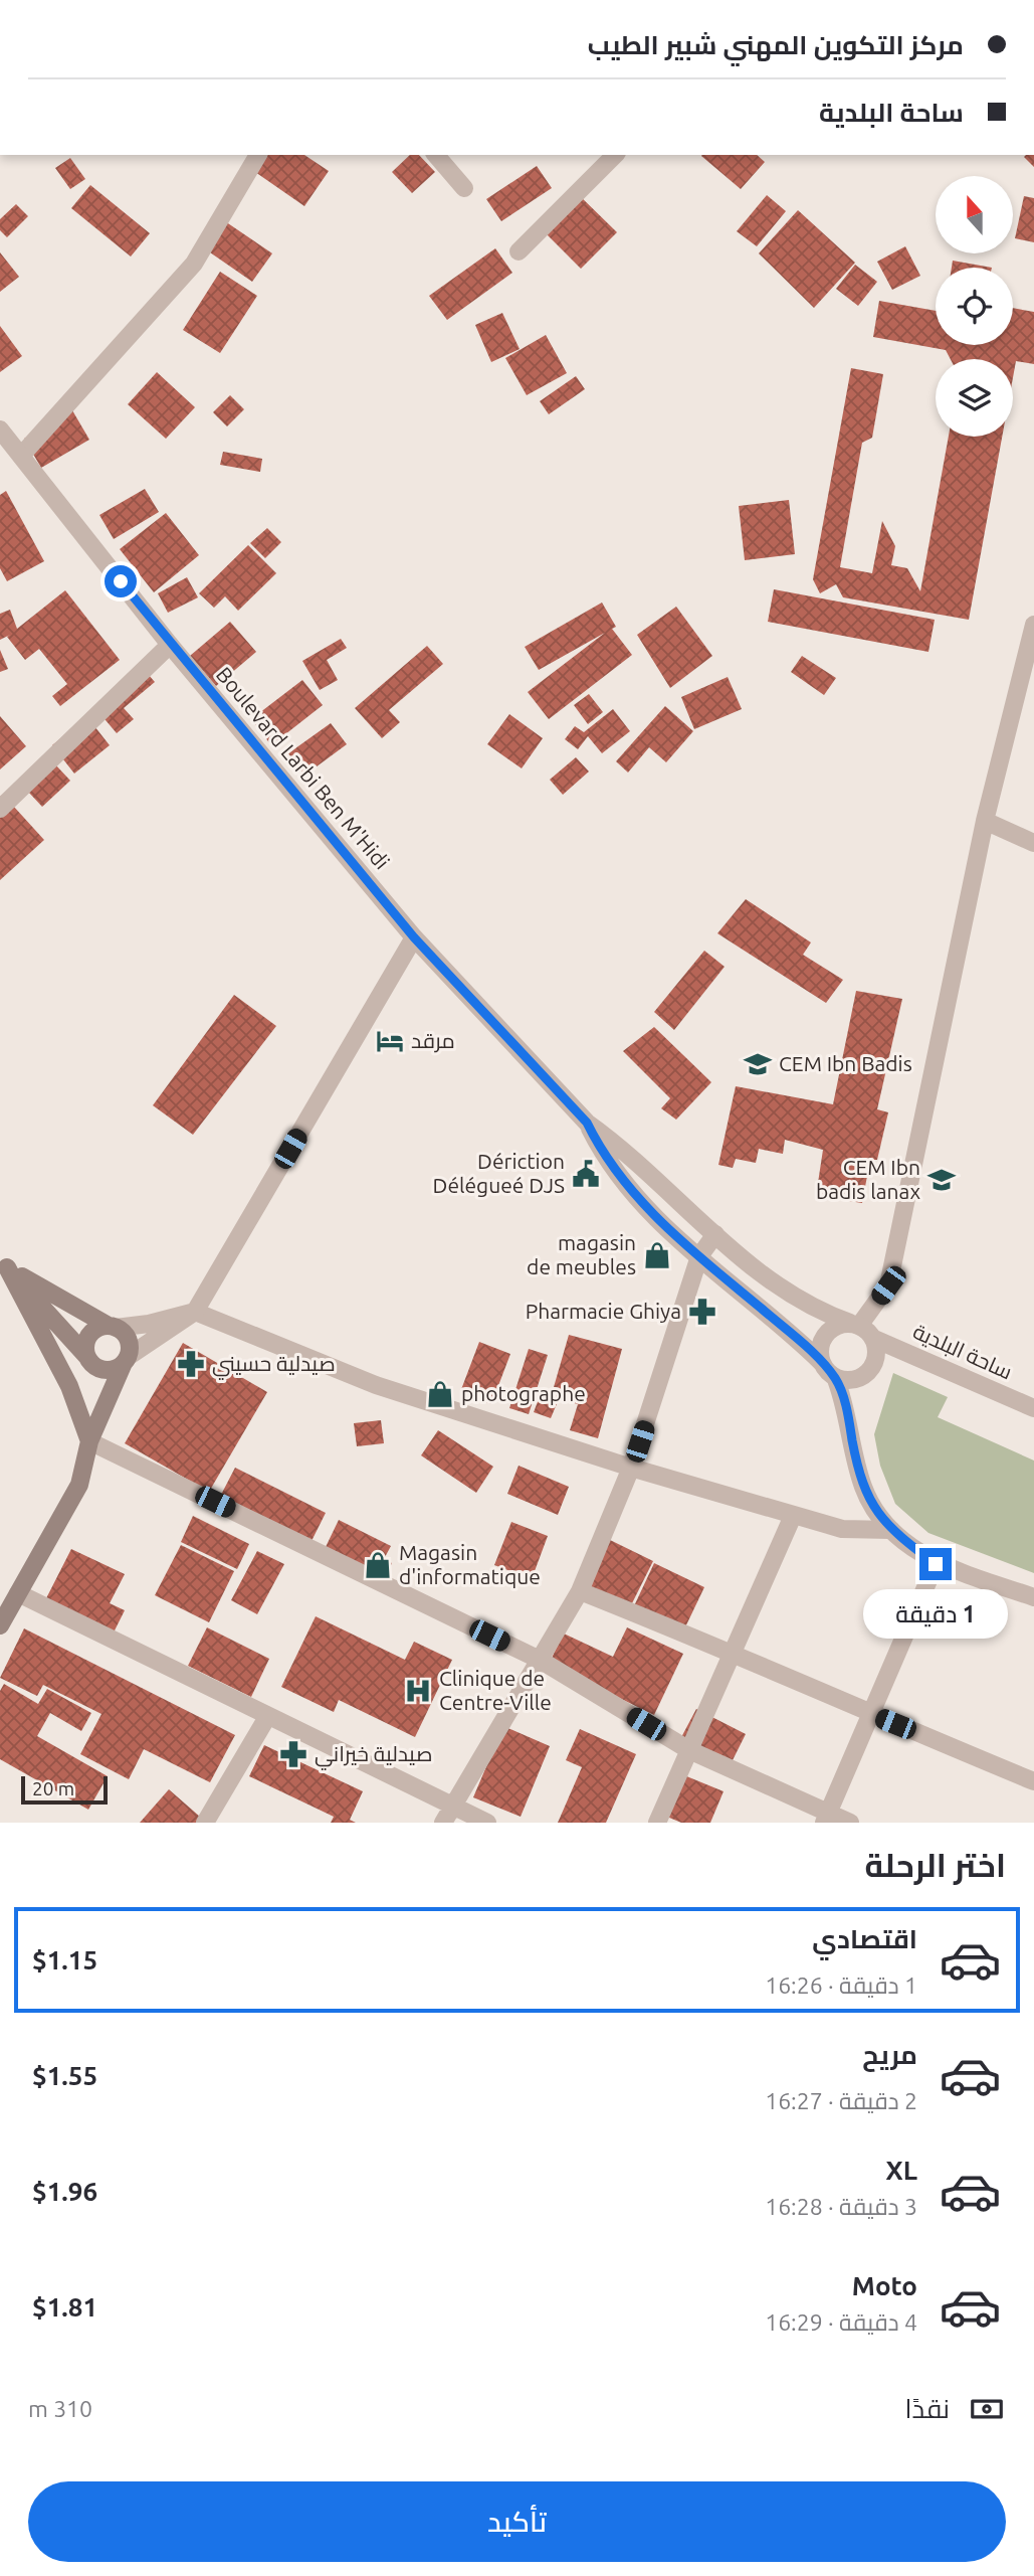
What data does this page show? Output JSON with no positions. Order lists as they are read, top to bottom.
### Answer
{
  "streets": {
    "street": ["Boulevard Larbi Ben M'Hidi", "ساحة البلدية"]
  },
  "crossings": [
    ["Boulevard Larbi Ben M'Hidi", "ساحة البلدية"]
  ],
  "places": {
    "hotel": ["مرقد"],
    "school or university": ["CEM Ibn Badis", "CEM Ibn badis lanax"],
    "public building": ["Dériction Délégueé DJS"],
    "shop": ["magasin de meubles", "photographe", "Magasin d'informatique"],
    "pharmacy": ["Pharmacie Ghiya", "صيدلية حسيني", "صيدلية خيراني"],
    "hospital": ["Clinique de Centre-Ville"]
  },
  "scale_bar": "20 m",
  "north": "top",
  "page": {
    "banner": ["مركز التكوين المهني شبير الطيب", "ساحة البلدية"],
    "bubble": "1 دقيقة",
    "scale": "20 m",
    "heading": "اختر الرحلة",
    "list": [
      {
        "name": "اقتصادي",
        "note": "1 دقيقة · 16:26",
        "value": "$1.15"
      },
      {
        "name": "مريح",
        "note": "2 دقيقة · 16:27",
        "value": "$1.55"
      },
      {
        "name": "XL",
        "note": "3 دقيقة · 16:28",
        "value": "$1.96"
      },
      {
        "name": "Moto",
        "note": "4 دقيقة · 16:29",
        "value": "$1.81"
      }
    ],
    "pay": ["نقدًا", "310 m"],
    "buttons": "تأكيد"
  }
}
